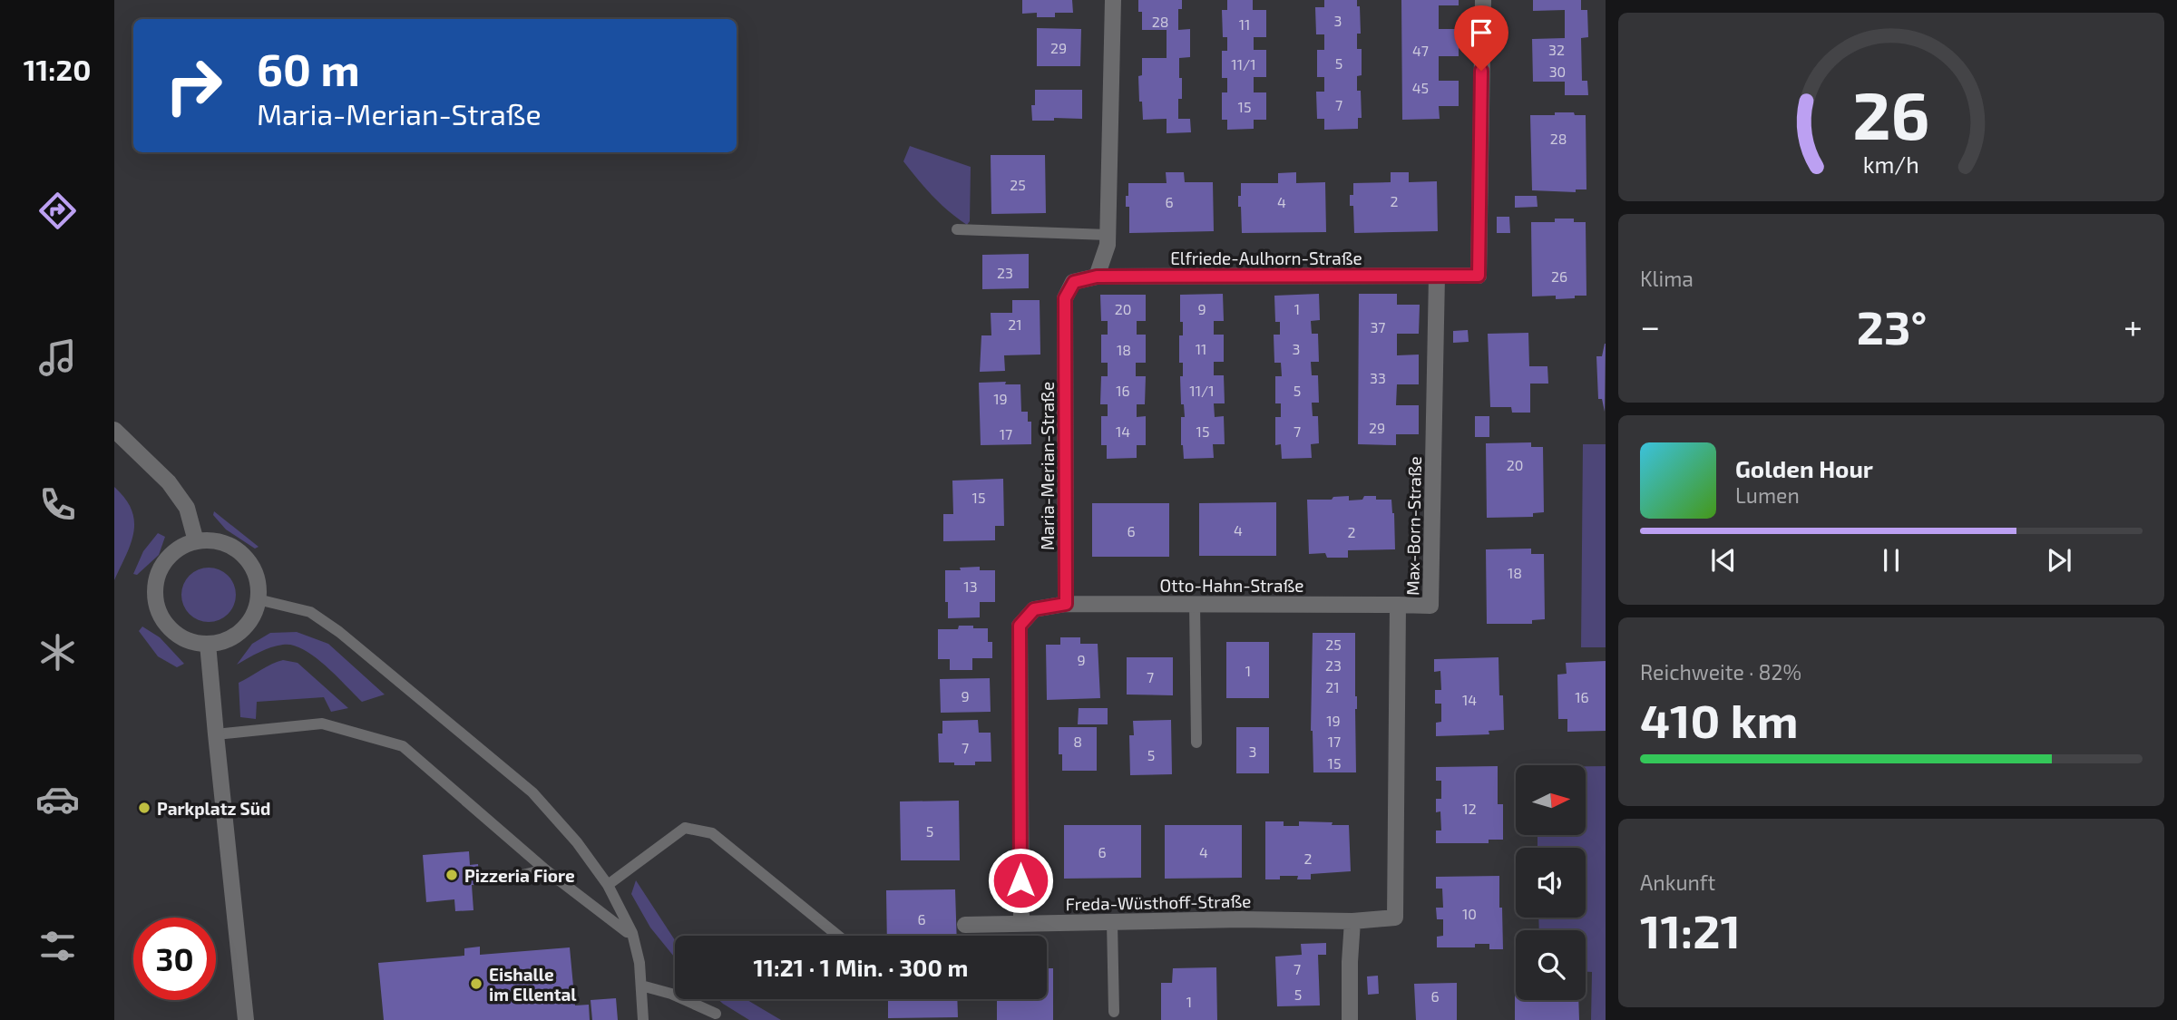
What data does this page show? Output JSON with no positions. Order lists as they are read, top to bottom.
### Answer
{
  "streets": {
    "street": [
      "Elfriede-Aulhorn-Straße",
      "Maria-Merian-Straße",
      "Max-Born-Straße",
      "Otto-Hahn-Straße",
      "Freda-Wüsthoff-Straße"
    ]
  },
  "crossings": [
    ["Elfriede-Aulhorn-Straße", "Maria-Merian-Straße"],
    ["Elfriede-Aulhorn-Straße", "Max-Born-Straße"],
    ["Maria-Merian-Straße", "Otto-Hahn-Straße"],
    ["Max-Born-Straße", "Otto-Hahn-Straße"],
    ["Max-Born-Straße", "Freda-Wüsthoff-Straße"]
  ],
  "places": ["Parkplatz Süd", "Pizzeria Fiore", "Eishalle im Ellental"],
  "house_numbers": [
    "3",
    "28",
    "11",
    "29",
    "32",
    "47",
    "5",
    "11/1",
    "30",
    "45",
    "7",
    "15",
    "28",
    "25",
    "2",
    "6",
    "4",
    "23",
    "26",
    "20",
    "9",
    "1",
    "21",
    "37",
    "11",
    "3",
    "18",
    "33",
    "16",
    "11/1",
    "5",
    "19",
    "29",
    "14",
    "15",
    "7",
    "17",
    "20",
    "15",
    "4",
    "6",
    "2",
    "18",
    "13",
    "25",
    "9",
    "23",
    "1",
    "7",
    "21",
    "9",
    "16",
    "14",
    "19",
    "8",
    "17",
    "7",
    "3",
    "5",
    "15",
    "12",
    "5",
    "6",
    "4",
    "2",
    "10",
    "6",
    "7",
    "5",
    "6",
    "1"
  ],
  "north": "right",
  "page": {
    "tabs": "11:20",
    "turn": ["60 m", "Maria-Merian-Straße"],
    "tile": [
      "Klima",
      ["Reichweite · 82%", "410 km"],
      ["Ankunft", "11:21"]
    ],
    "heat": ["−", "23°", "+"],
    "song": ["Golden Hour", "Lumen"],
    "limit": "30",
    "trip": "11:21 · 1 Min. · 300 m",
    "gauge": ["26", "km/h"]
  }
}
